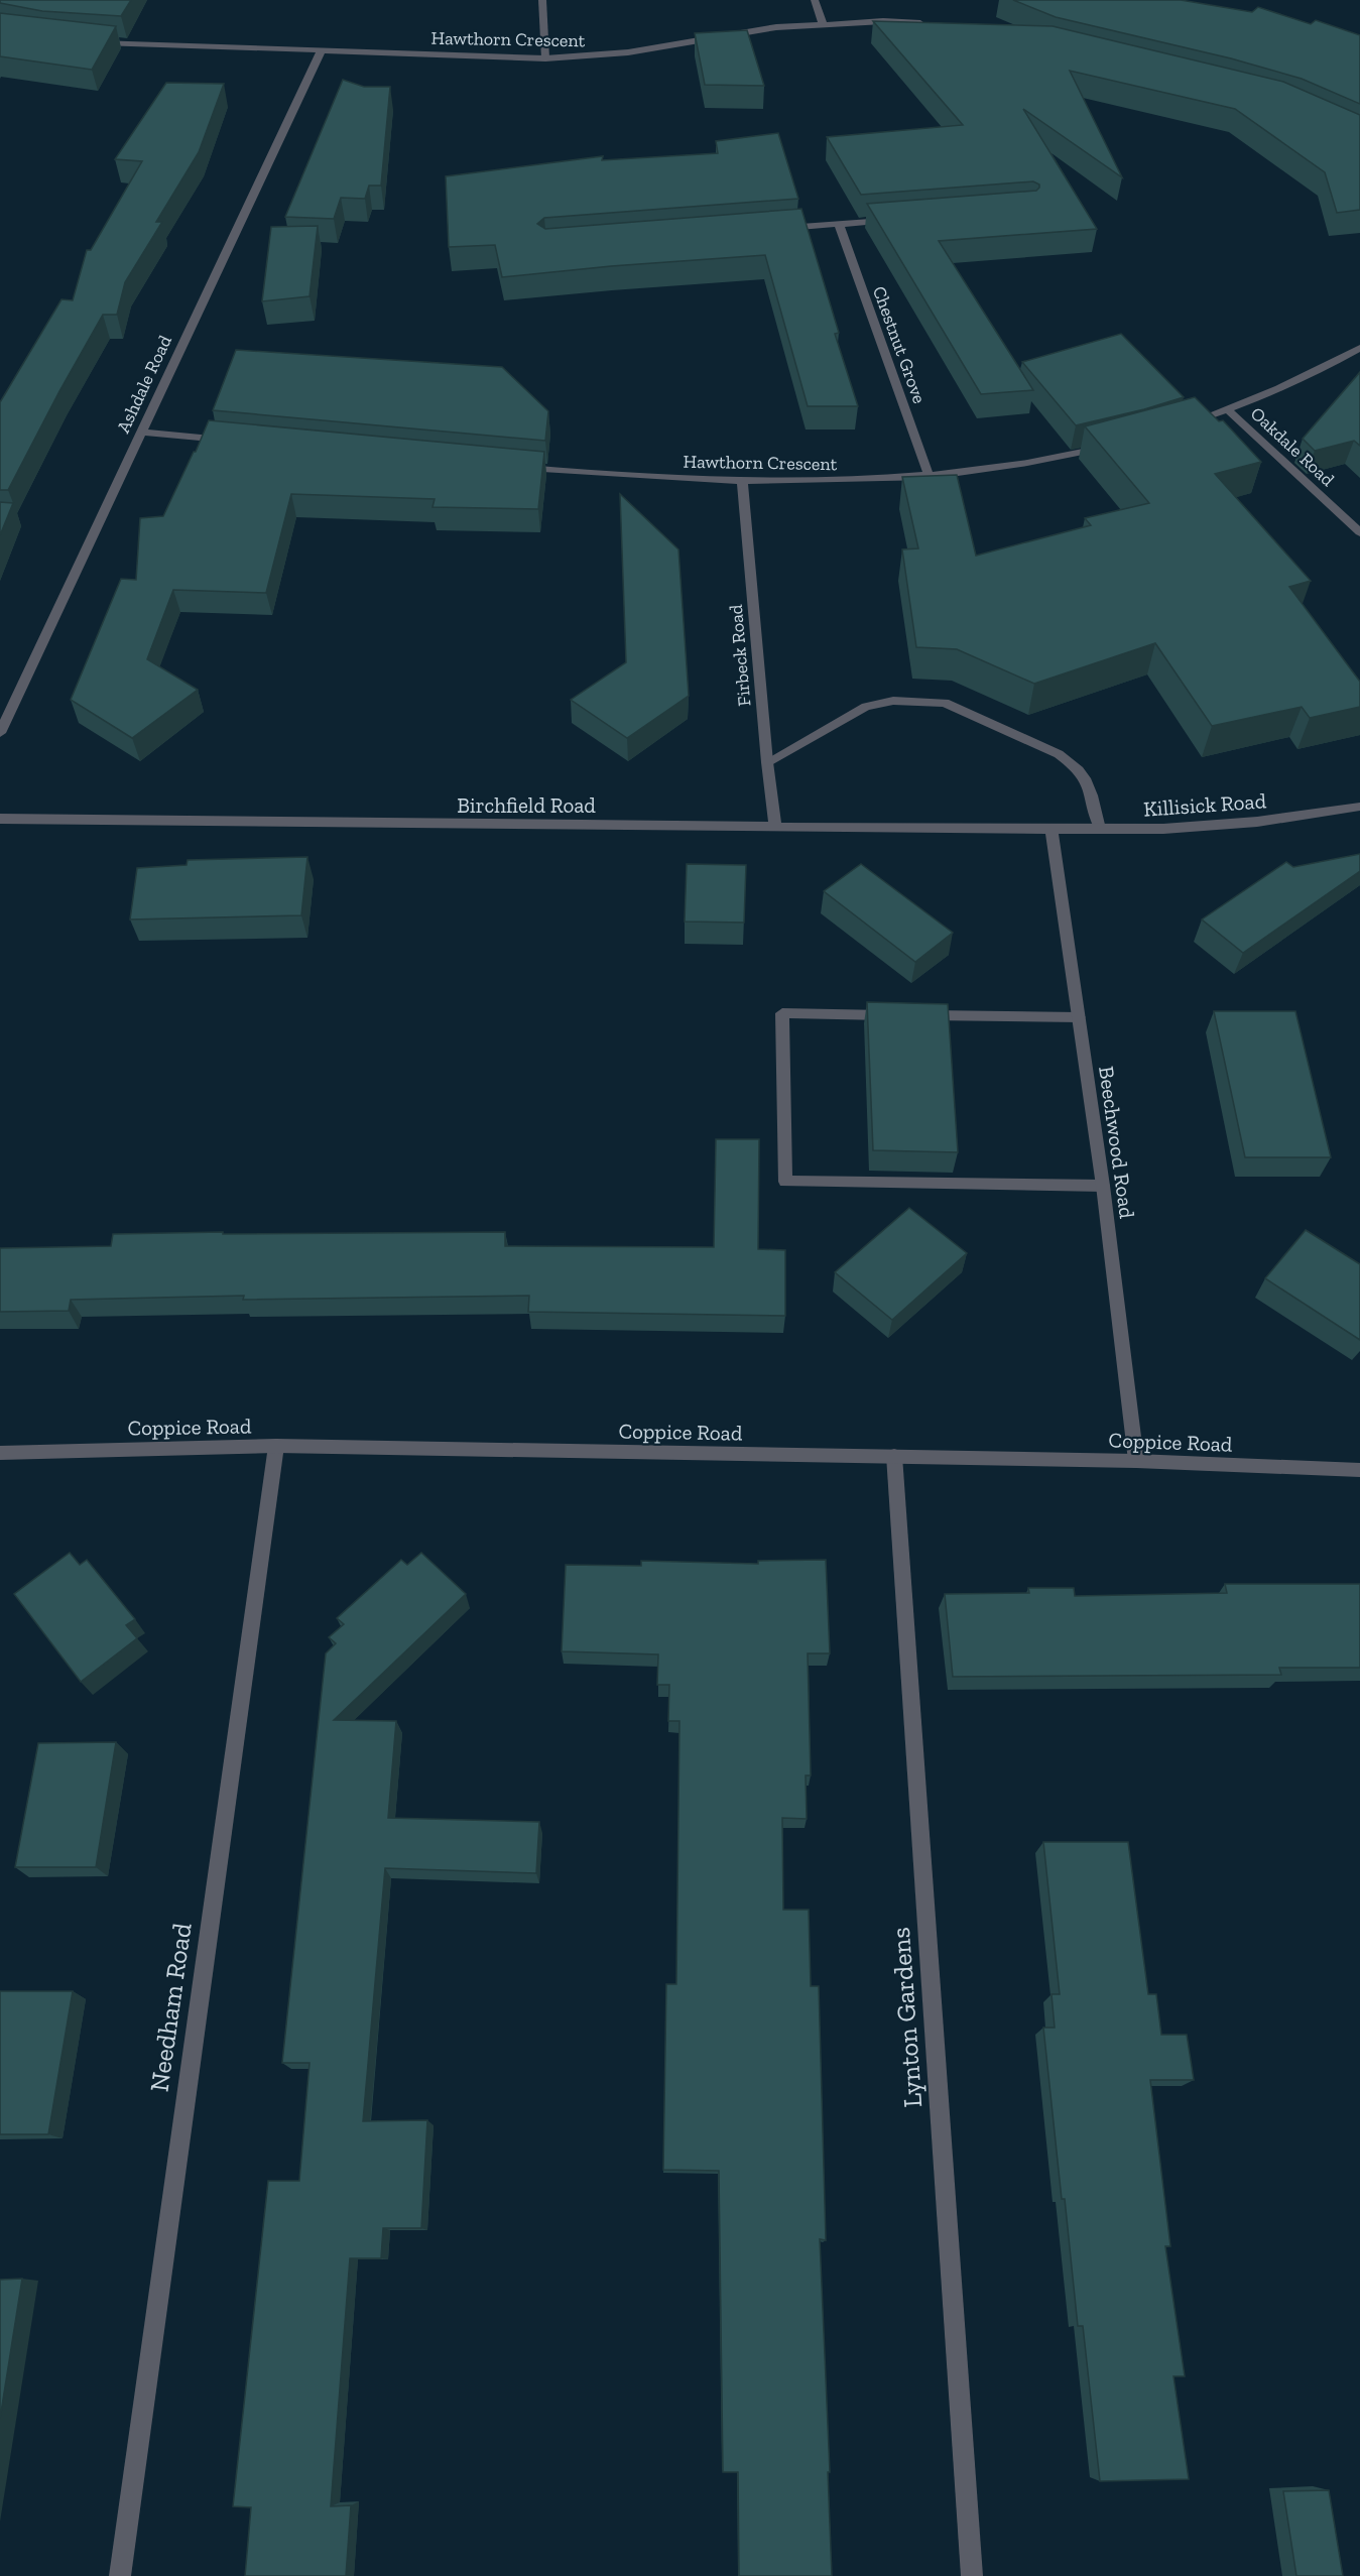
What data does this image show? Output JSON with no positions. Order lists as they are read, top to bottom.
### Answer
{
  "streets": {
    "street": [
      "Hawthorn Crescent",
      "Chestnut Grove",
      "Ashdale Road",
      "Oakdale Road",
      "Firbeck Road",
      "Birchfield Road",
      "Killisick Road",
      "Beechwood Road",
      "Coppice Road",
      "Needham Road",
      "Lynton Gardens"
    ]
  },
  "crossings": [
    ["Hawthorn Crescent", "Chestnut Grove"],
    ["Hawthorn Crescent", "Ashdale Road"],
    ["Hawthorn Crescent", "Firbeck Road"],
    ["Firbeck Road", "Birchfield Road"],
    ["Birchfield Road", "Killisick Road"],
    ["Birchfield Road", "Beechwood Road"],
    ["Killisick Road", "Beechwood Road"],
    ["Beechwood Road", "Coppice Road"],
    ["Coppice Road", "Needham Road"],
    ["Coppice Road", "Lynton Gardens"]
  ]
}
